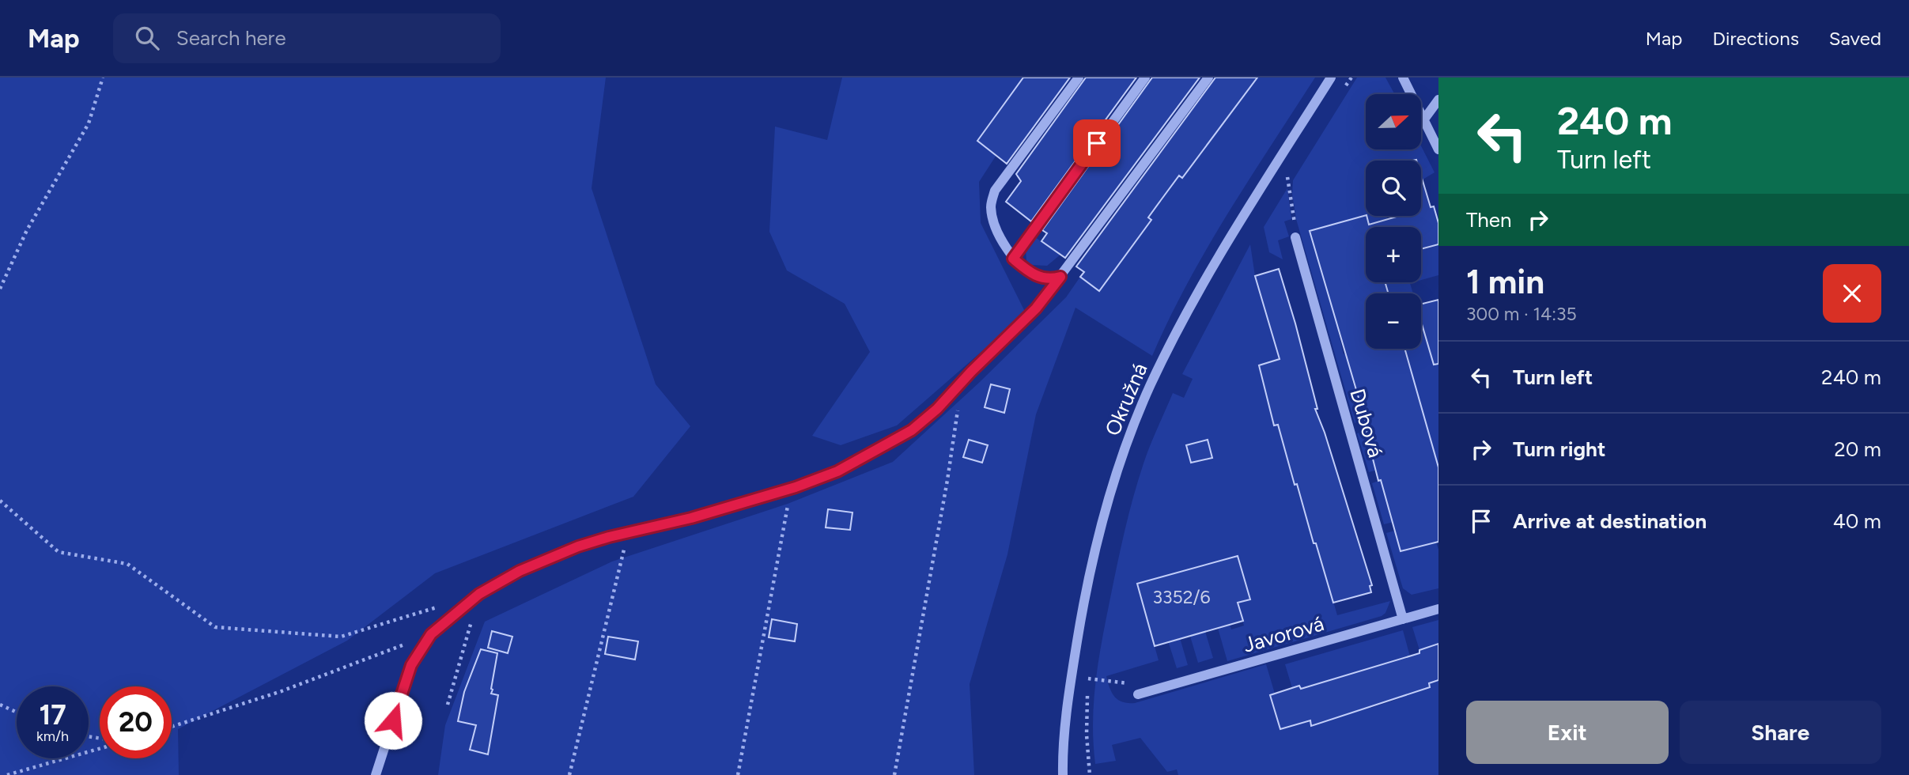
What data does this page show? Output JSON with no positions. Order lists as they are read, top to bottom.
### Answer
{
  "streets": {
    "street": ["Okružná", "Dubová", "Javorová"]
  },
  "crossings": [
    ["Dubová", "Javorová"]
  ],
  "house_numbers": ["3352/6"],
  "north": "right",
  "page": {
    "header": "Map",
    "search": "Search here",
    "nav": ["Map", "Directions", "Saved"],
    "turn": ["240 m", "Turn left"],
    "map_buttons": ["+", "−"],
    "then": "Then",
    "heading": ["1 min", "300 m · 14:35"],
    "list": [
      {
        "name": "Turn left",
        "value": "240 m"
      },
      {
        "name": "Turn right",
        "value": "20 m"
      },
      {
        "name": "Arrive at destination",
        "value": "40 m"
      }
    ],
    "speed": "17 km/h",
    "limit": "20",
    "buttons": ["Exit", "Share"]
  }
}
